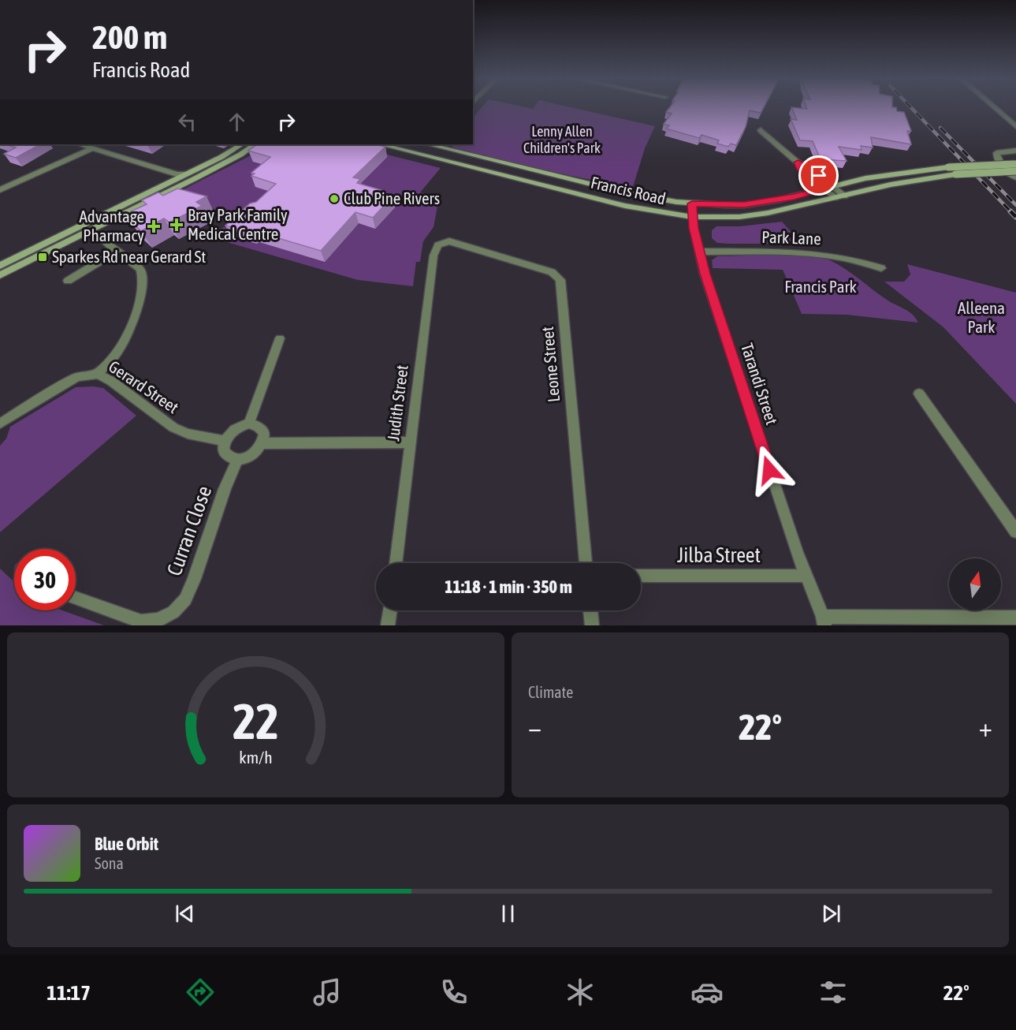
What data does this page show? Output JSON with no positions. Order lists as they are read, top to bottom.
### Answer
{
  "streets": {
    "main road": ["Francis Road"],
    "street": [
      "Park Lane",
      "Leone Street",
      "Tarandi Street",
      "Gerard Street",
      "Judith Street",
      "Curran Close",
      "Jilba Street"
    ]
  },
  "crossings": [
    ["Francis Road", "Tarandi Street"],
    ["Park Lane", "Tarandi Street"],
    ["Leone Street", "Judith Street"],
    ["Tarandi Street", "Jilba Street"],
    ["Gerard Street", "Curran Close"]
  ],
  "parks": ["Lenny Allen Children's Park", "Francis Park", "Alleena Park"],
  "places": {
    "other": ["Club Pine Rivers"],
    "health": ["Bray Park Family Medical Centre", "Advantage Pharmacy"],
    "transit": ["Sparkes Rd near Gerard St"]
  },
  "north": "top",
  "page": {
    "turn": ["200 m", "Francis Road"],
    "limit": "30",
    "trip": "11:18 · 1 min · 350 m",
    "tile": "Climate",
    "heat": ["−", "22°", "+"],
    "song": ["Blue Orbit", "Sona"],
    "tabs": ["11:17", "22°"],
    "gauge": ["22", "km/h"]
  }
}
